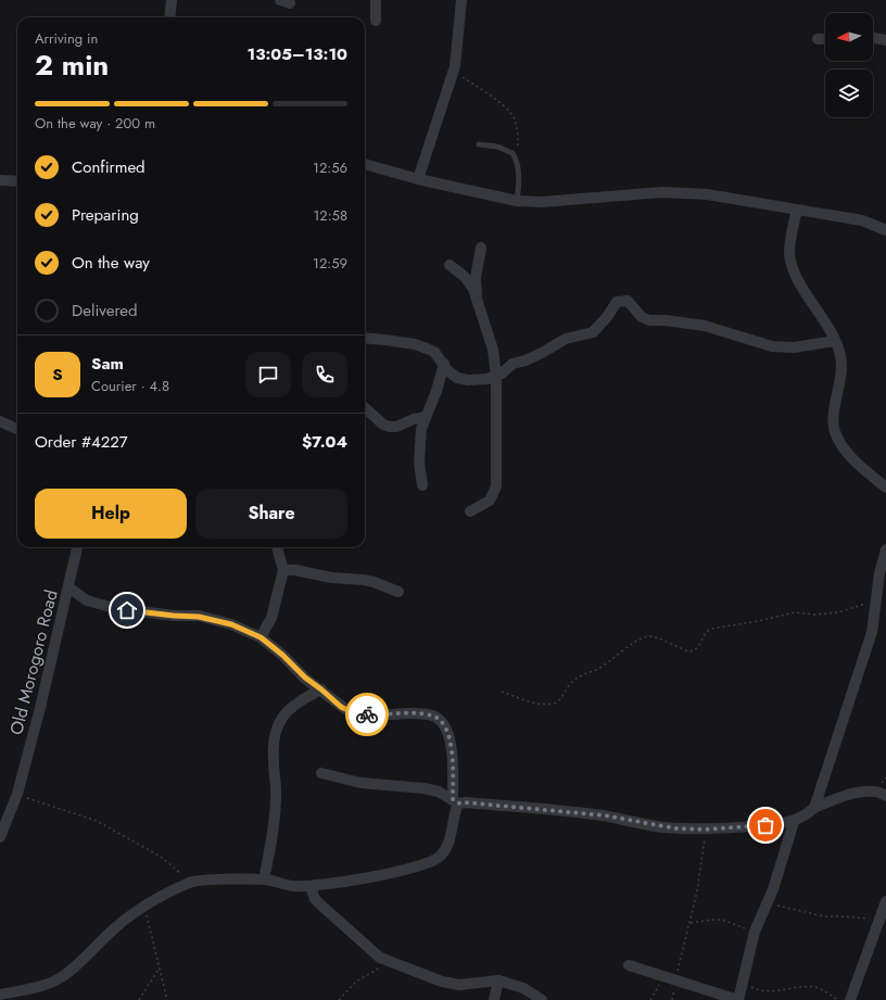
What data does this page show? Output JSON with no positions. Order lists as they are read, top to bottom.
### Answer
{
  "streets": {
    "street": ["Old Morogoro Road"]
  },
  "north": "left",
  "page": {
    "heading": ["2 min", "Arriving in", "13:05–13:10"],
    "panel": [
      "Sam",
      "Courier · 4.8",
      "Order #4227",
      "$7.04"
    ],
    "bar": "On the way · 200 m",
    "list": [
      ["Confirmed", "12:56"],
      ["Preparing", "12:58"],
      ["On the way", "12:59"],
      "Delivered"
    ],
    "round": "S",
    "buttons": ["Help", "Share"]
  }
}
